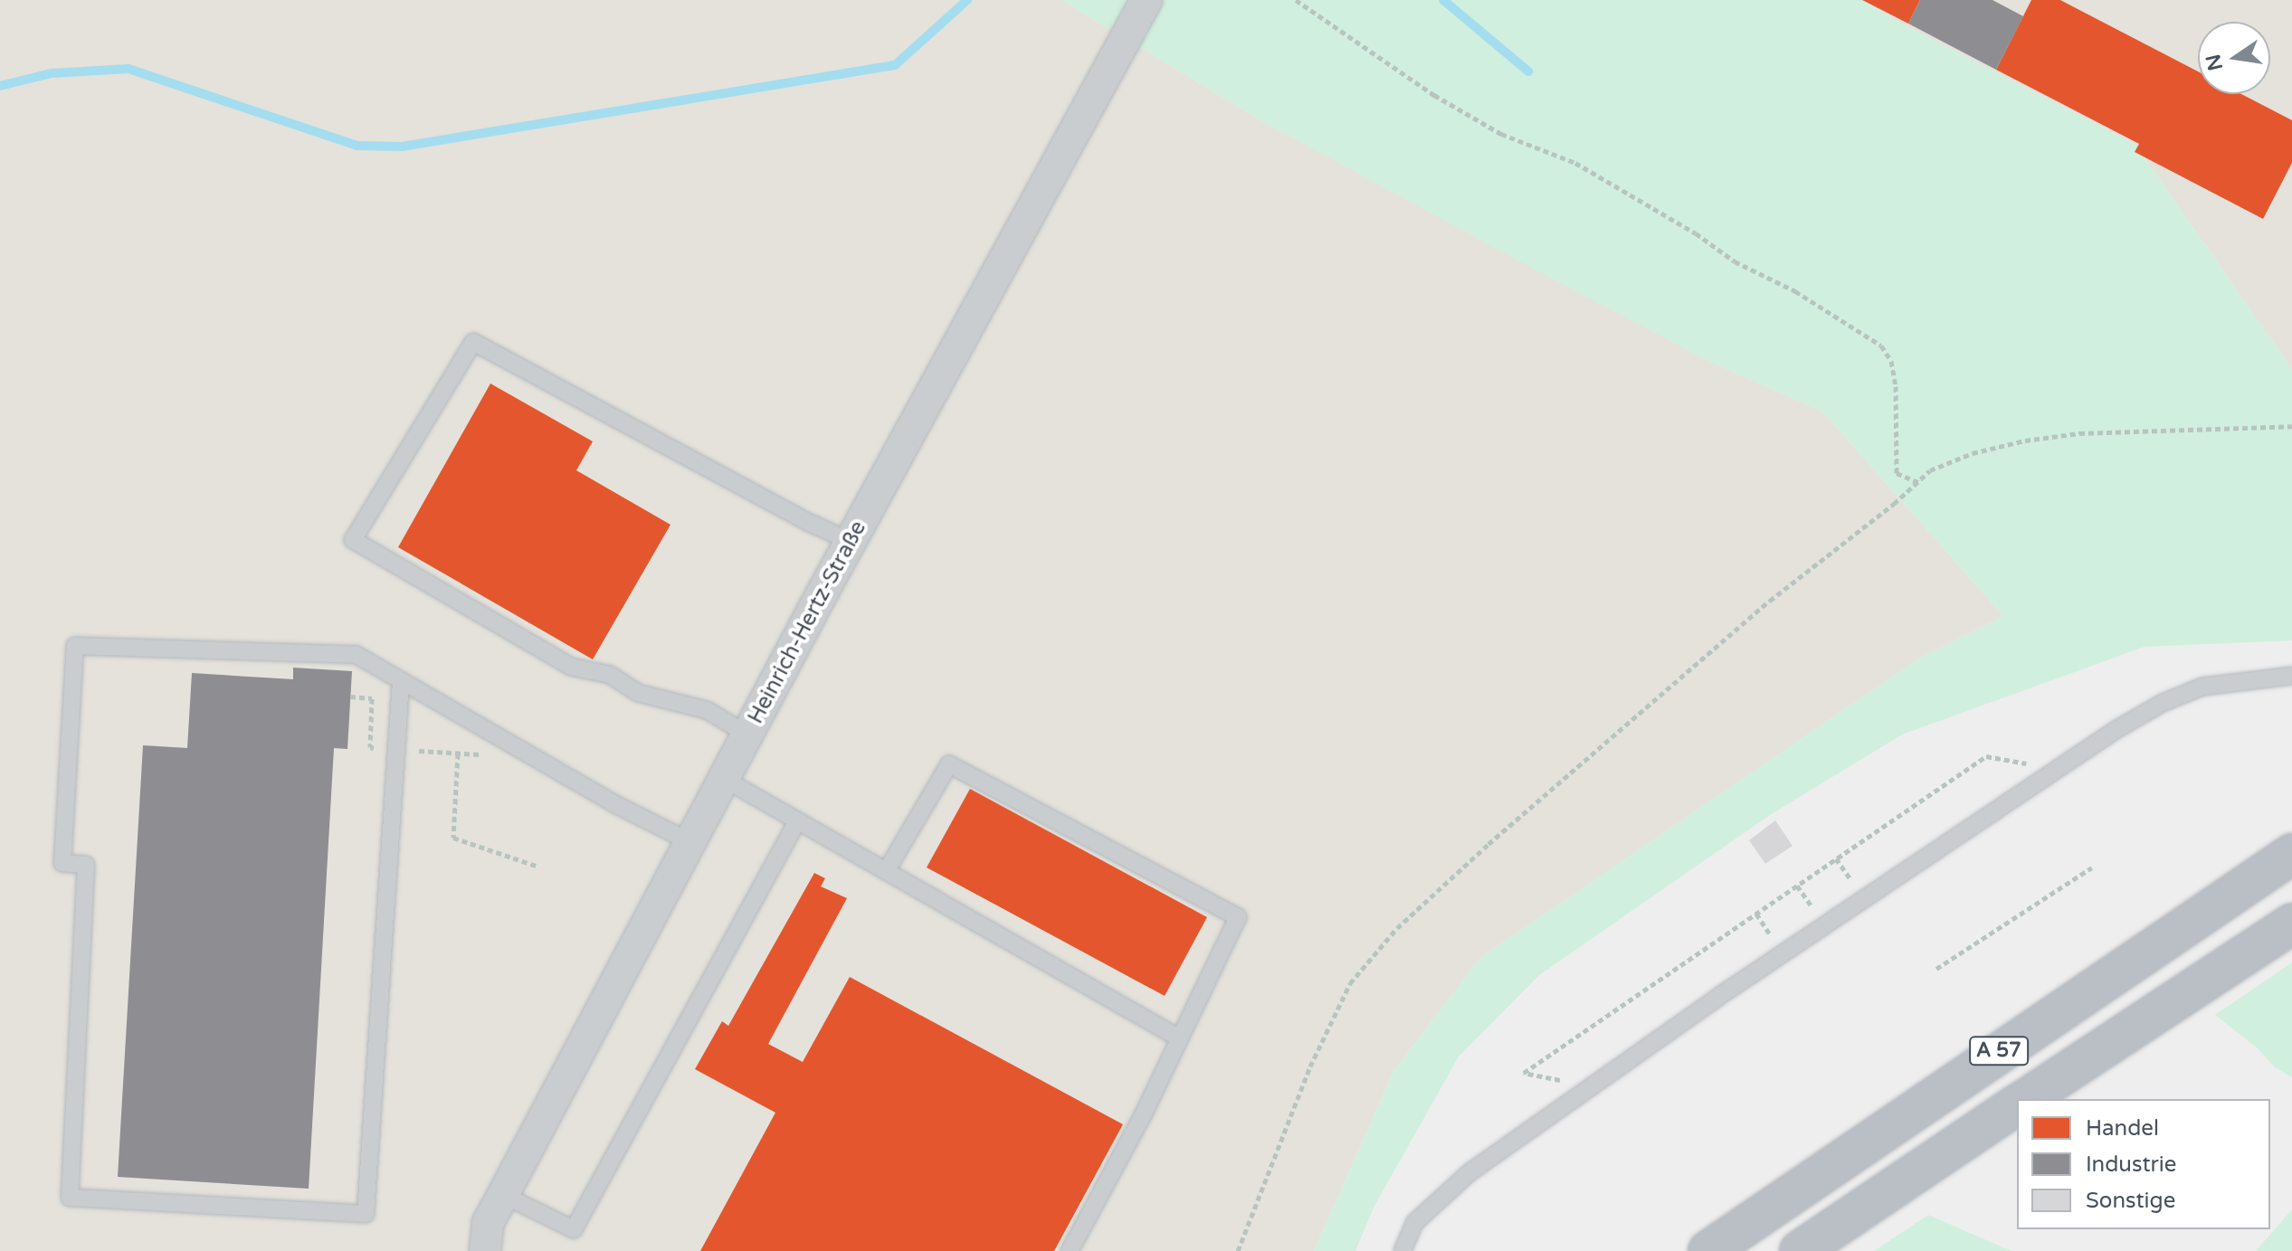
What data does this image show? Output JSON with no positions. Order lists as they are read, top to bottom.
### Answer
{
  "streets": {
    "highway": ["A 57"],
    "street": ["Heinrich-Hertz-Straße"]
  },
  "legend": ["Handel", "Industrie", "Sonstige"],
  "north": "left"
}
